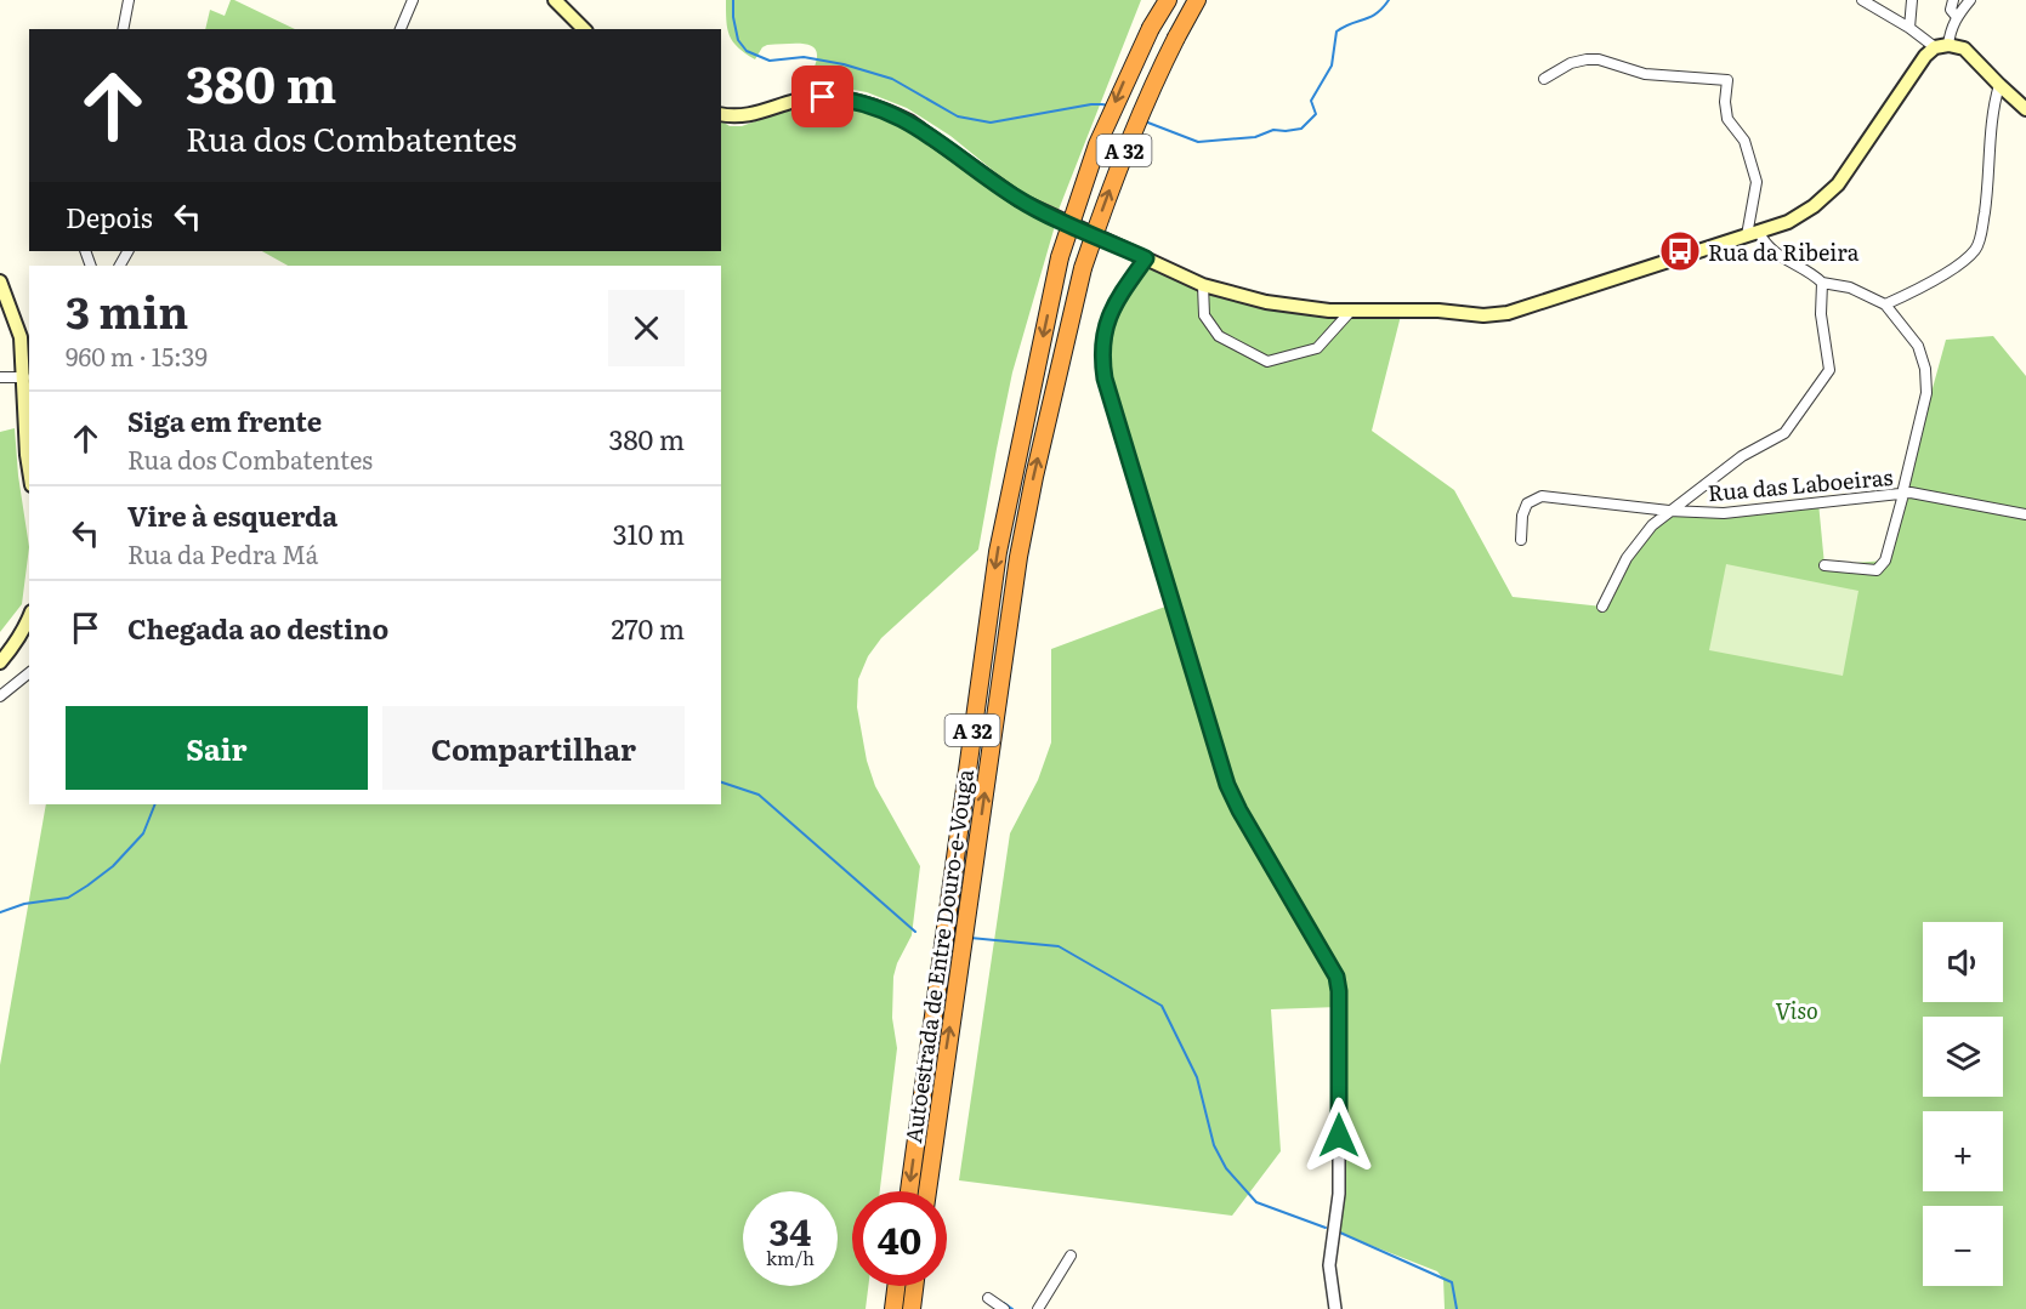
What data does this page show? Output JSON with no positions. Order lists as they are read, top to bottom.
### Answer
{
  "streets": {
    "highway": ["A 32", "Autoestrada de Entre Douro-e-Vouga"],
    "street": ["Rua das Laboeiras"]
  },
  "parks": ["Viso"],
  "places": {
    "bus stop": ["Rua da Ribeira"]
  },
  "page": {
    "turn": ["380 m", "Rua dos Combatentes"],
    "then": "Depois",
    "heading": ["3 min", "960 m · 15:39"],
    "list": [
      {
        "name": "Siga em frente",
        "note": "Rua dos Combatentes",
        "value": "380 m"
      },
      {
        "name": "Vire à esquerda",
        "note": "Rua da Pedra Má",
        "value": "310 m"
      },
      {
        "name": "Chegada ao destino",
        "value": "270 m"
      }
    ],
    "buttons": ["Sair", "Compartilhar"],
    "map_buttons": ["+", "−"],
    "speed": "34 km/h",
    "limit": "40"
  }
}
